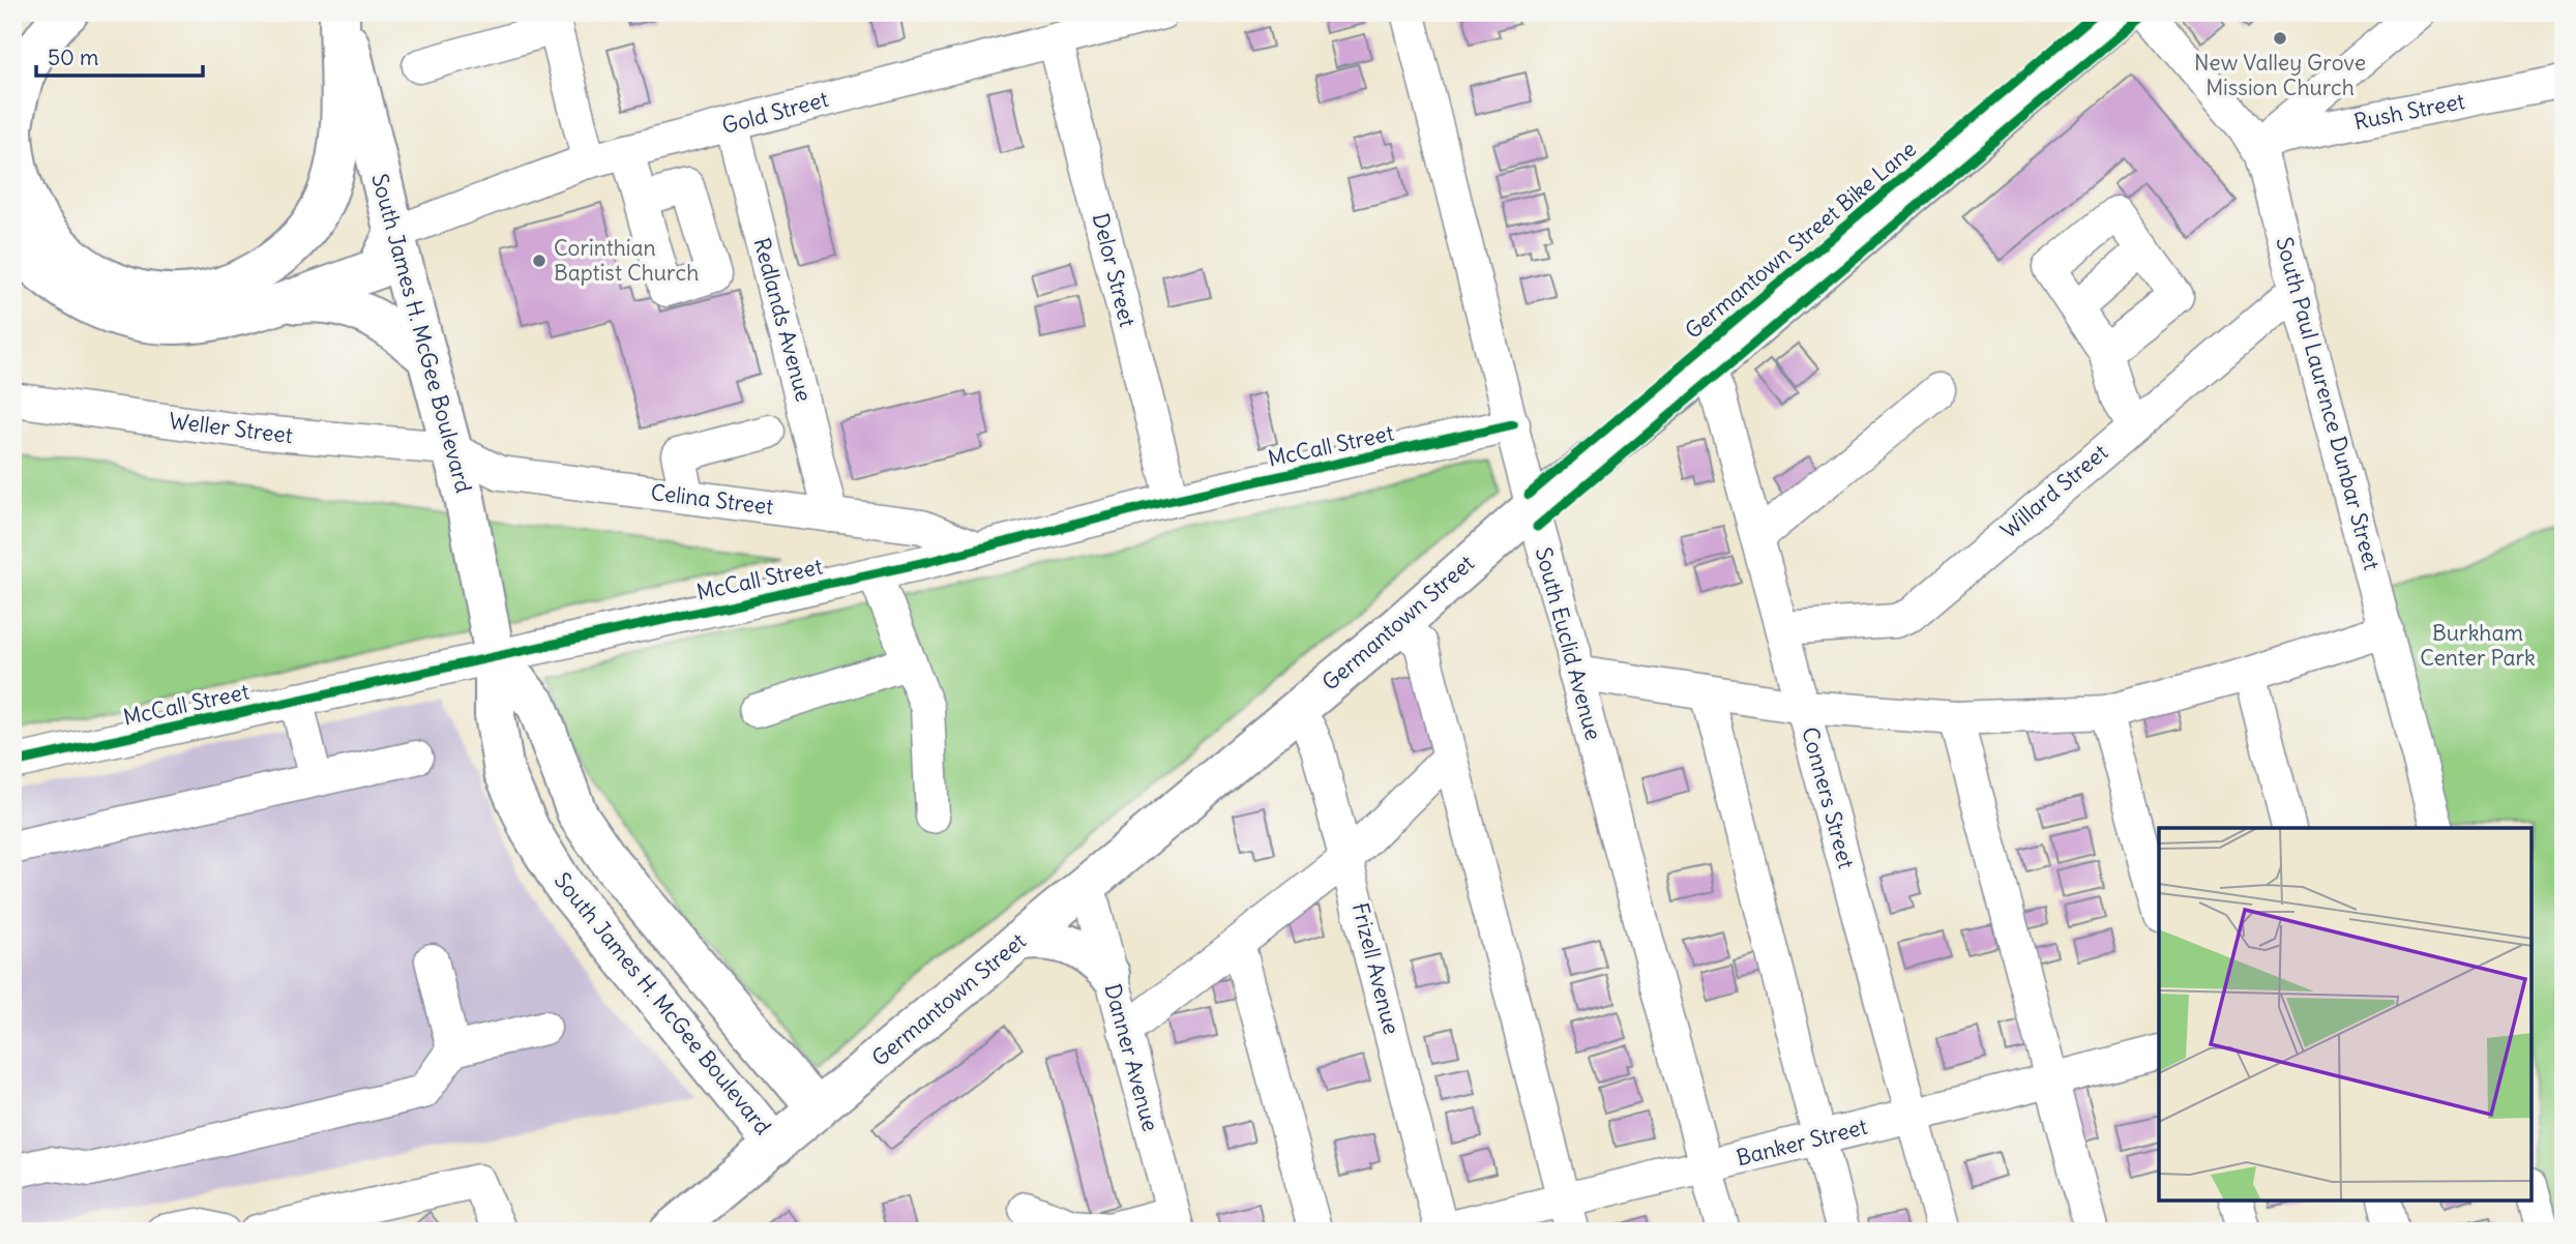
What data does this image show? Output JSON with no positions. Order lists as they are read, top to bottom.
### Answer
{
  "streets": {
    "main road": ["South James H. McGee Boulevard", "Germantown Street"],
    "street": [
      "Rush Street",
      "Gold Street",
      "Delor Street",
      "Redlands Avenue",
      "South Paul Laurence Dunbar Street",
      "Weller Street",
      "McCall Street",
      "Willard Street",
      "Celina Street",
      "South Euclid Avenue",
      "Conners Street",
      "Frizell Avenue",
      "Danner Avenue",
      "Banker Street"
    ],
    "cycle path": ["Germantown Street Bike Lane"]
  },
  "crossings": [
    ["Rush Street", "South Paul Laurence Dunbar Street"],
    ["Gold Street", "Delor Street"],
    ["Gold Street", "Redlands Avenue"],
    ["Gold Street", "South James H. McGee Boulevard"],
    ["Delor Street", "McCall Street"],
    ["Redlands Avenue", "Celina Street"],
    ["South James H. McGee Boulevard", "Weller Street"],
    ["South James H. McGee Boulevard", "McCall Street"],
    ["South James H. McGee Boulevard", "Celina Street"],
    ["South James H. McGee Boulevard", "Germantown Street"],
    ["South Paul Laurence Dunbar Street", "Willard Street"],
    ["Weller Street", "Celina Street"],
    ["McCall Street", "Celina Street"],
    ["McCall Street", "South Euclid Avenue"],
    ["Willard Street", "Conners Street"],
    ["Germantown Street", "South Euclid Avenue"],
    ["Germantown Street", "Conners Street"],
    ["Germantown Street", "Frizell Avenue"],
    ["Germantown Street", "Danner Avenue"],
    ["South Euclid Avenue", "Banker Street"],
    ["Conners Street", "Banker Street"],
    ["Frizell Avenue", "Banker Street"]
  ],
  "parks": ["Burkham Center Park"],
  "places": ["New Valley Grove Mission Church", "Corinthian Baptist Church"],
  "scale_bar": "50 m"
}
